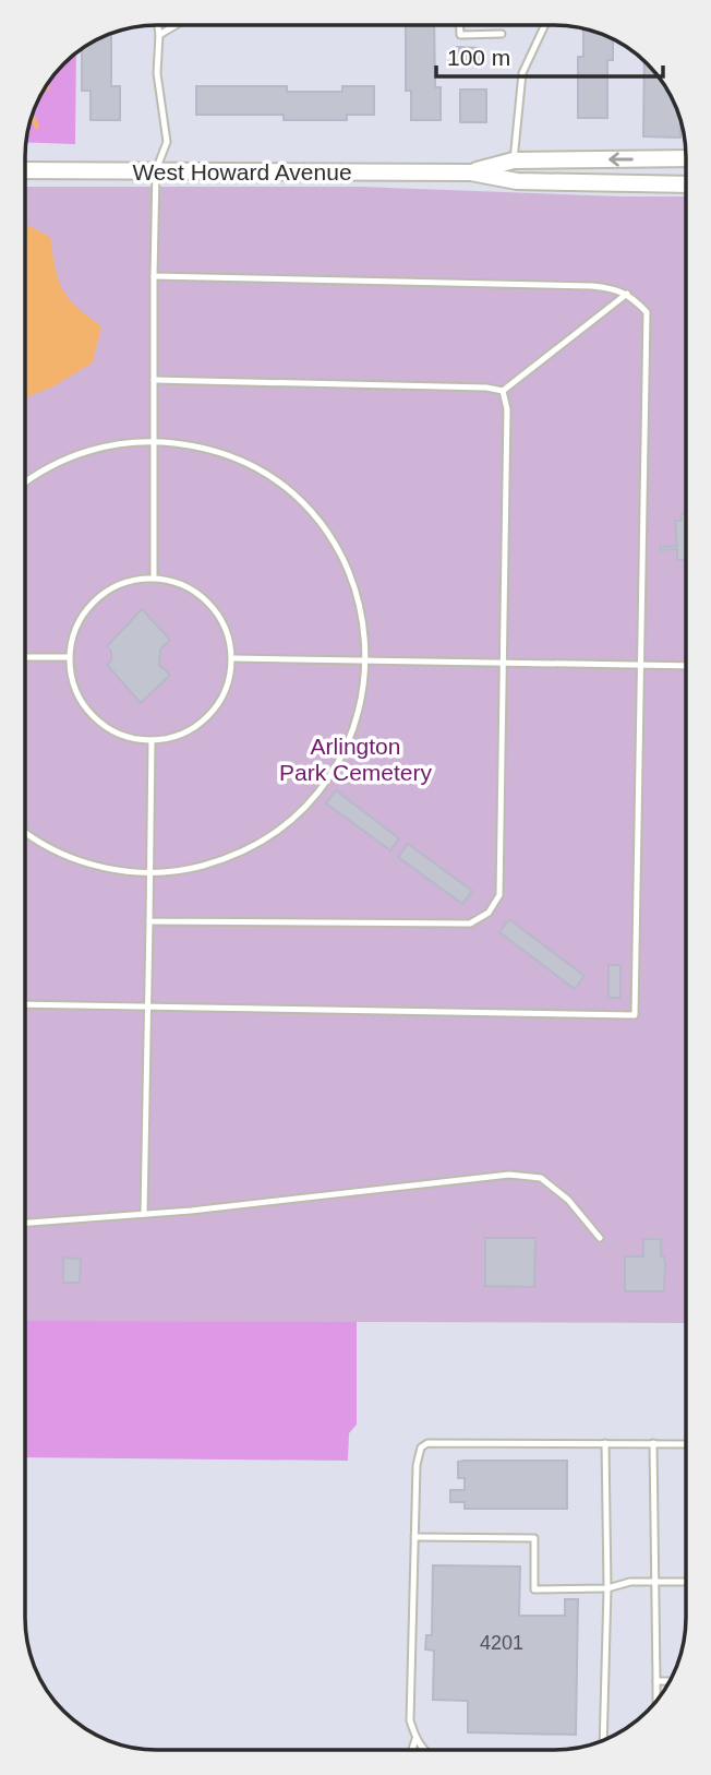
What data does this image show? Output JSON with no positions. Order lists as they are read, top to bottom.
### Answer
{
  "streets": {
    "street": ["West Howard Avenue"]
  },
  "parks": ["Arlington Park Cemetery"],
  "house_numbers": ["4201"],
  "scale_bar": "100 m"
}
